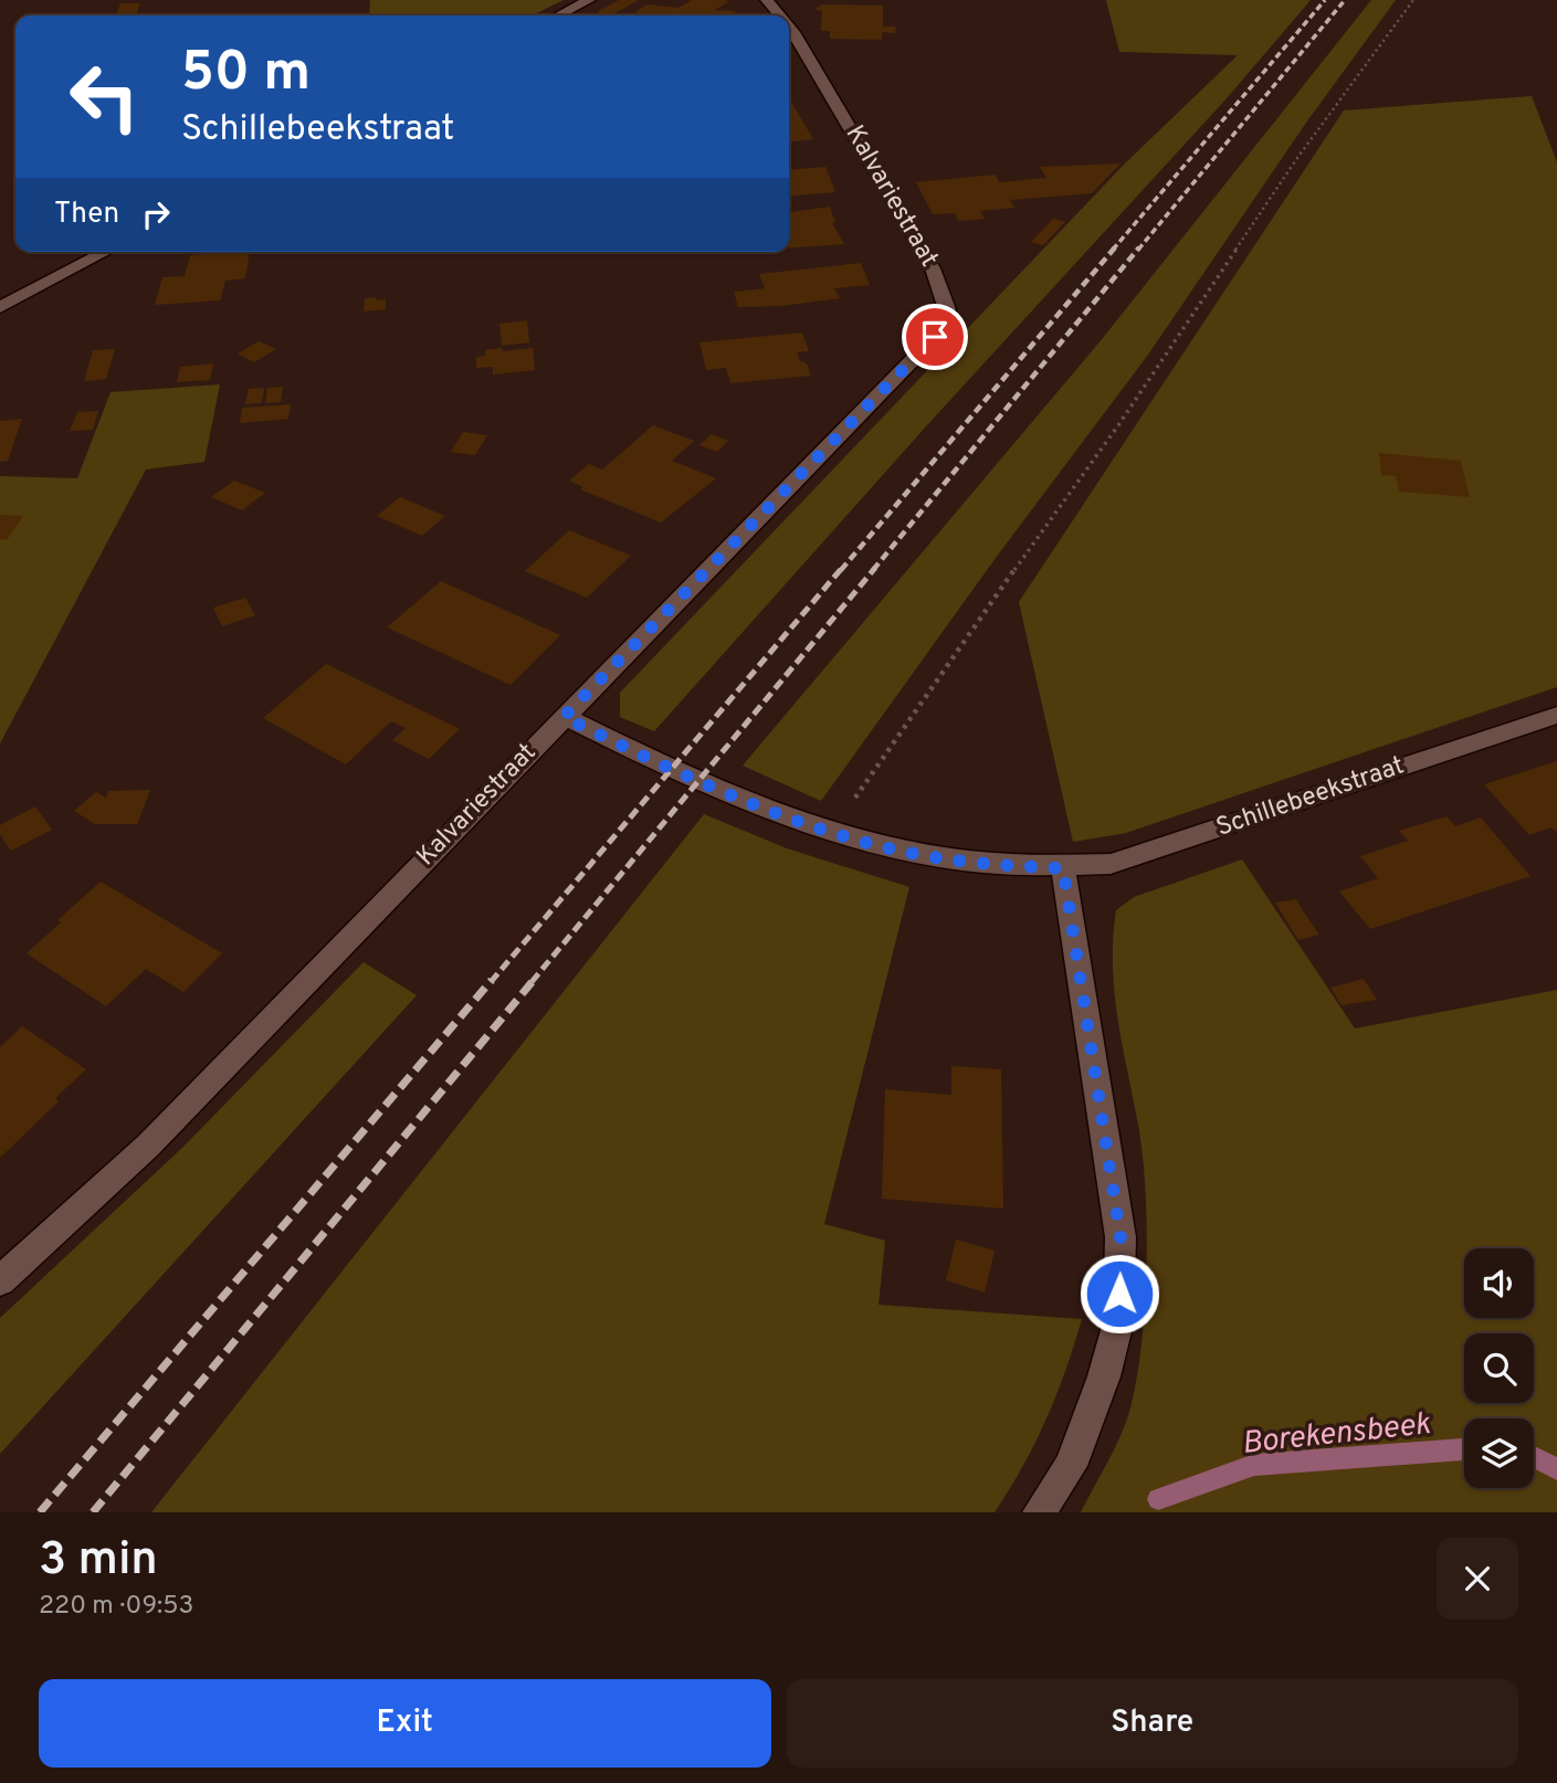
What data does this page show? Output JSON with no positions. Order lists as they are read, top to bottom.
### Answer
{
  "streets": {
    "street": ["Kalvariestraat", "Schillebeekstraat"]
  },
  "crossings": [
    ["Kalvariestraat", "Schillebeekstraat"]
  ],
  "water": ["Borekensbeek"],
  "page": {
    "turn": ["50 m", "Schillebeekstraat"],
    "then": "Then",
    "heading": ["3 min", "220 m · 09:53"],
    "buttons": ["Exit", "Share"]
  }
}
